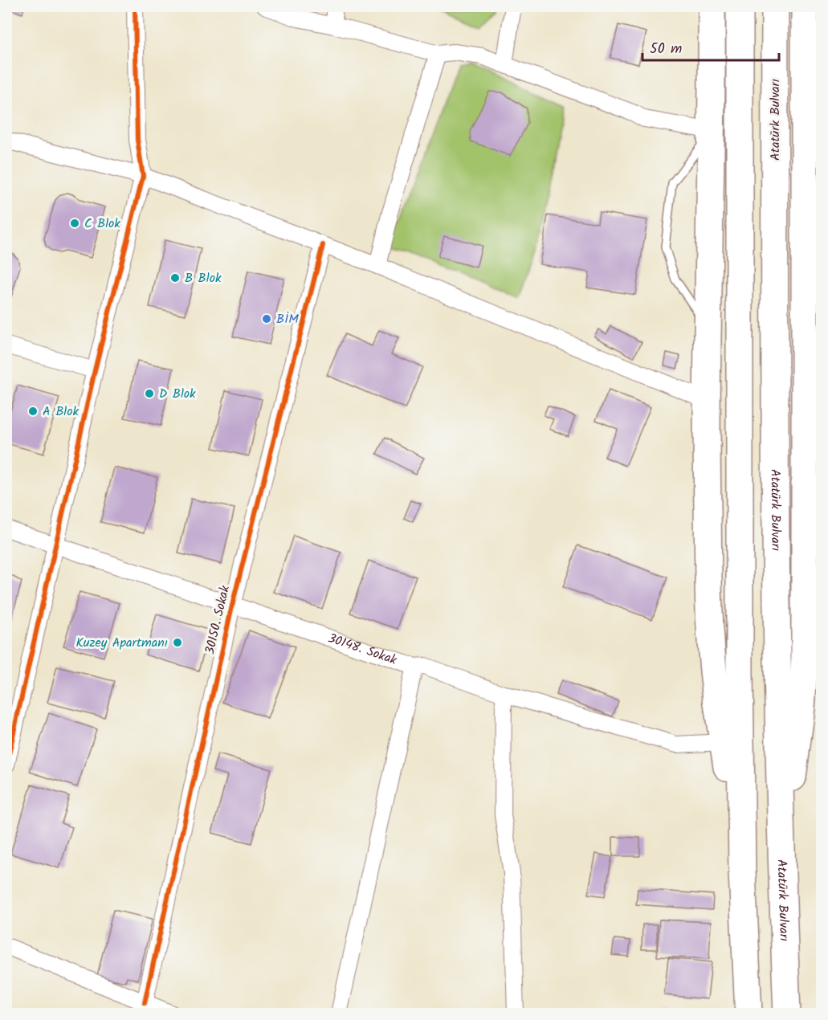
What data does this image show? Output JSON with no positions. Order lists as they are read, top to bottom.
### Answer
{
  "streets": {
    "highway": ["Atatürk Bulvarı"],
    "street": ["30150. Sokak", "30148. Sokak"]
  },
  "crossings": [
    ["30150. Sokak", "30148. Sokak"]
  ],
  "places": [
    "C Blok",
    "B Blok",
    "BİM",
    "D Blok",
    "A Blok",
    "Kuzey Apartmanı"
  ],
  "scale_bar": "50 m"
}
